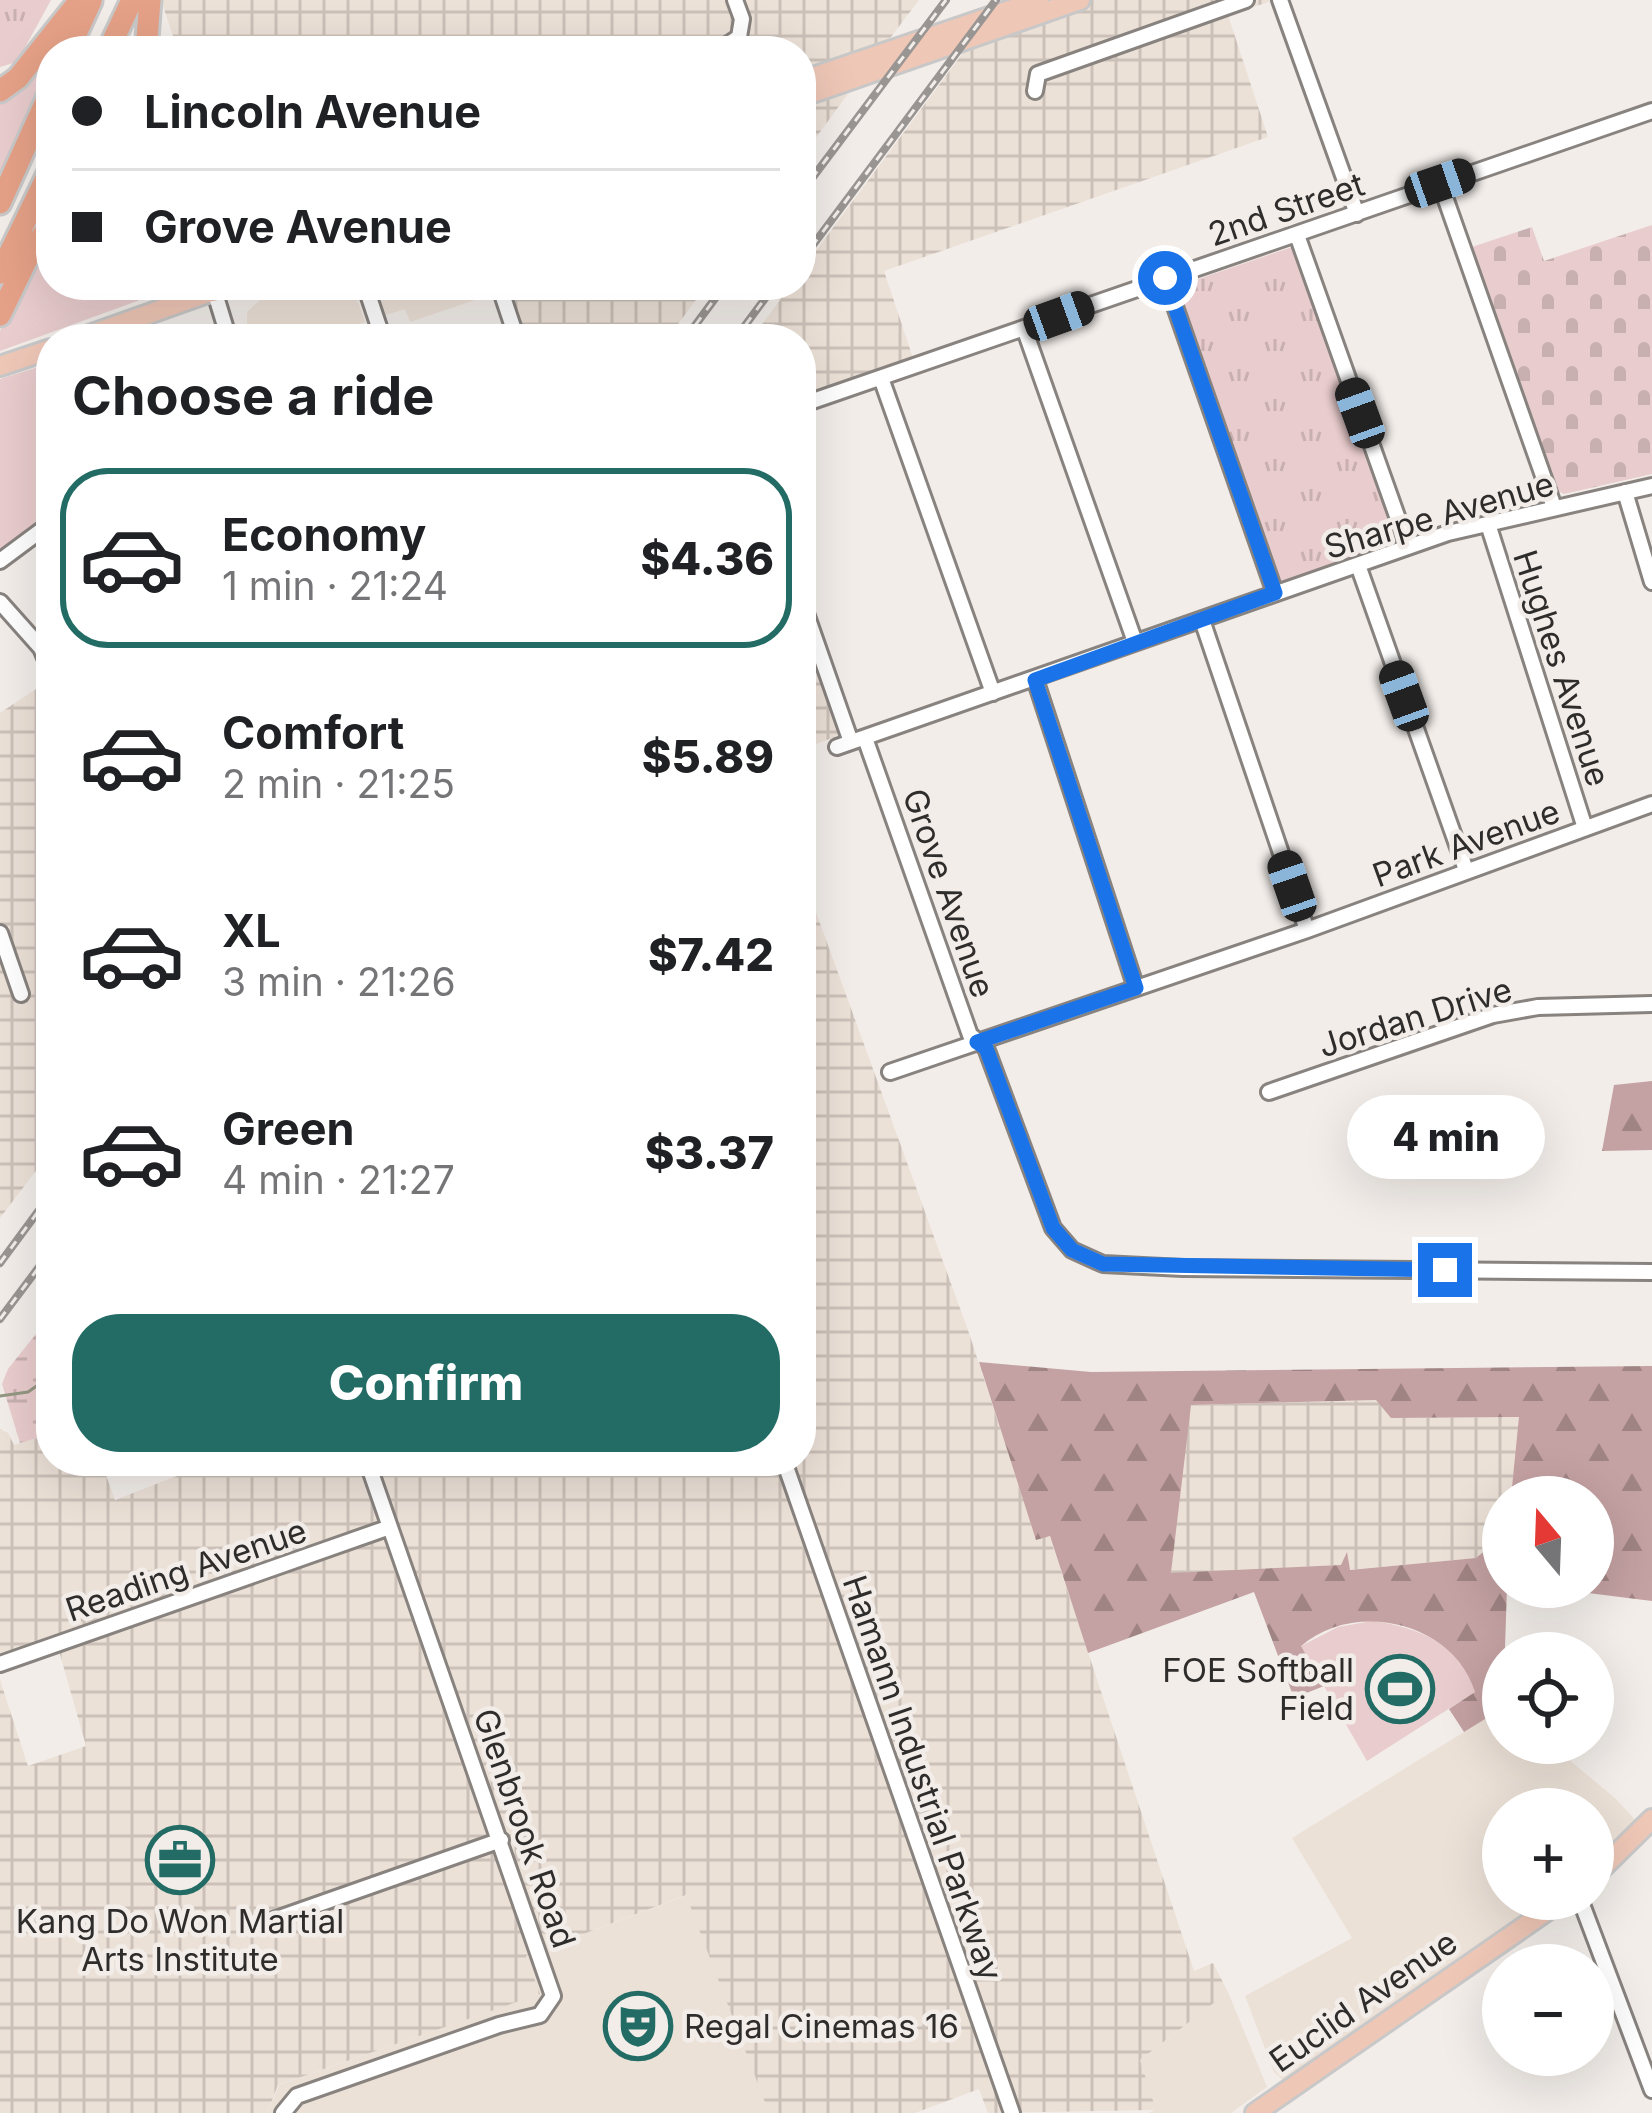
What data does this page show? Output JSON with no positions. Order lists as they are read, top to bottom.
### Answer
{
  "streets": {
    "main road": ["Euclid Avenue"],
    "street": [
      "2nd Street",
      "Sharpe Avenue",
      "Hughes Avenue",
      "Park Avenue",
      "Grove Avenue",
      "Jordan Drive",
      "Reading Avenue",
      "Hamann Industrial Parkway",
      "Glenbrook Road"
    ]
  },
  "crossings": [
    ["Sharpe Avenue", "Hughes Avenue"],
    ["Sharpe Avenue", "Grove Avenue"],
    ["Hughes Avenue", "Park Avenue"],
    ["Park Avenue", "Grove Avenue"],
    ["Reading Avenue", "Glenbrook Road"]
  ],
  "places": {
    "sports": ["FOE Softball Field"],
    "office": ["Kang Do Won Martial Arts Institute"],
    "theatre": ["Regal Cinemas 16"]
  },
  "north": "top",
  "page": {
    "banner": ["Lincoln Avenue", "Grove Avenue"],
    "heading": "Choose a ride",
    "list": [
      {
        "name": "Economy",
        "note": "1 min · 21:24",
        "value": "$4.36"
      },
      {
        "name": "Comfort",
        "note": "2 min · 21:25",
        "value": "$5.89"
      },
      {
        "name": "XL",
        "note": "3 min · 21:26",
        "value": "$7.42"
      },
      {
        "name": "Green",
        "note": "4 min · 21:27",
        "value": "$3.37"
      }
    ],
    "bubble": "4 min",
    "buttons": "Confirm",
    "map_buttons": ["+", "−"]
  }
}
